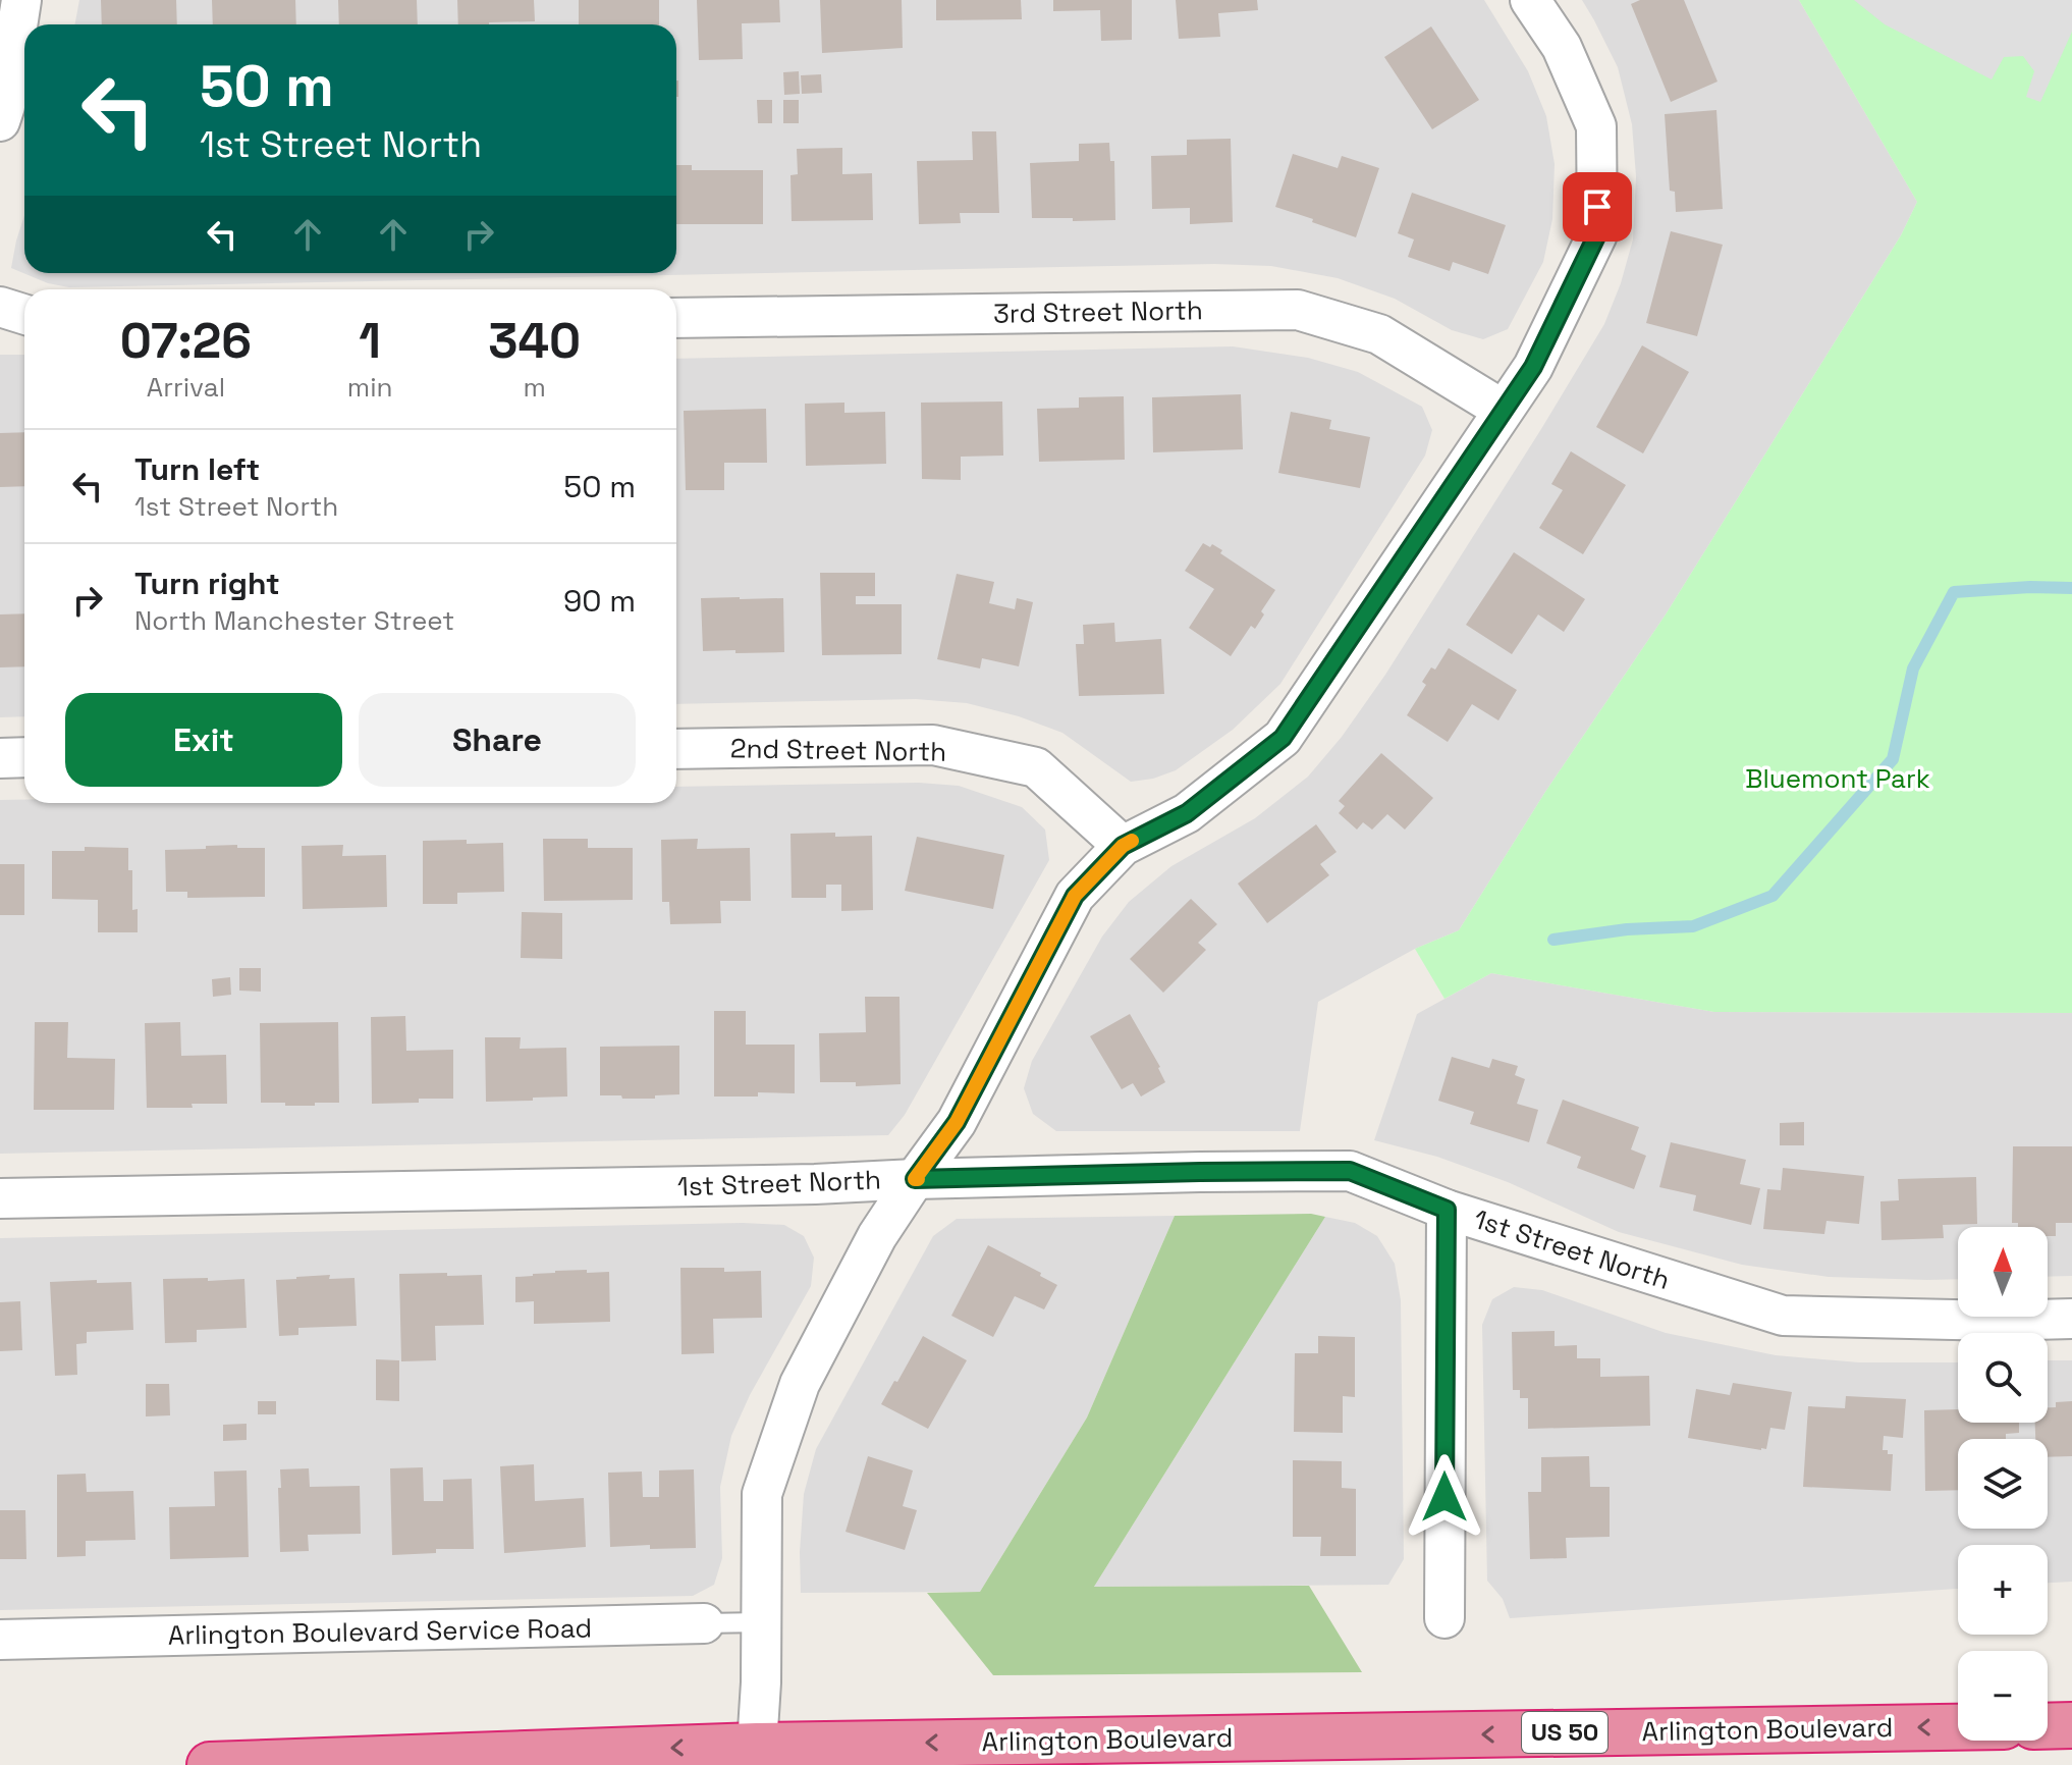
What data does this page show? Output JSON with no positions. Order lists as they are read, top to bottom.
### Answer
{
  "streets": {
    "highway": ["Arlington Boulevard", "US 50"],
    "street": [
      "3rd Street North",
      "2nd Street North",
      "1st Street North",
      "Arlington Boulevard Service Road"
    ]
  },
  "one_way": ["Arlington Boulevard"],
  "parks": ["Bluemont Park"],
  "north": "top",
  "page": {
    "turn": ["50 m", "1st Street North"],
    "eta": [
      "07:26",
      "Arrival",
      "1",
      "min",
      "340",
      "m"
    ],
    "list": [
      {
        "name": "Turn left",
        "note": "1st Street North",
        "value": "50 m"
      },
      {
        "name": "Turn right",
        "note": "North Manchester Street",
        "value": "90 m"
      }
    ],
    "buttons": ["Exit", "Share"],
    "map_buttons": ["+", "−"]
  }
}
